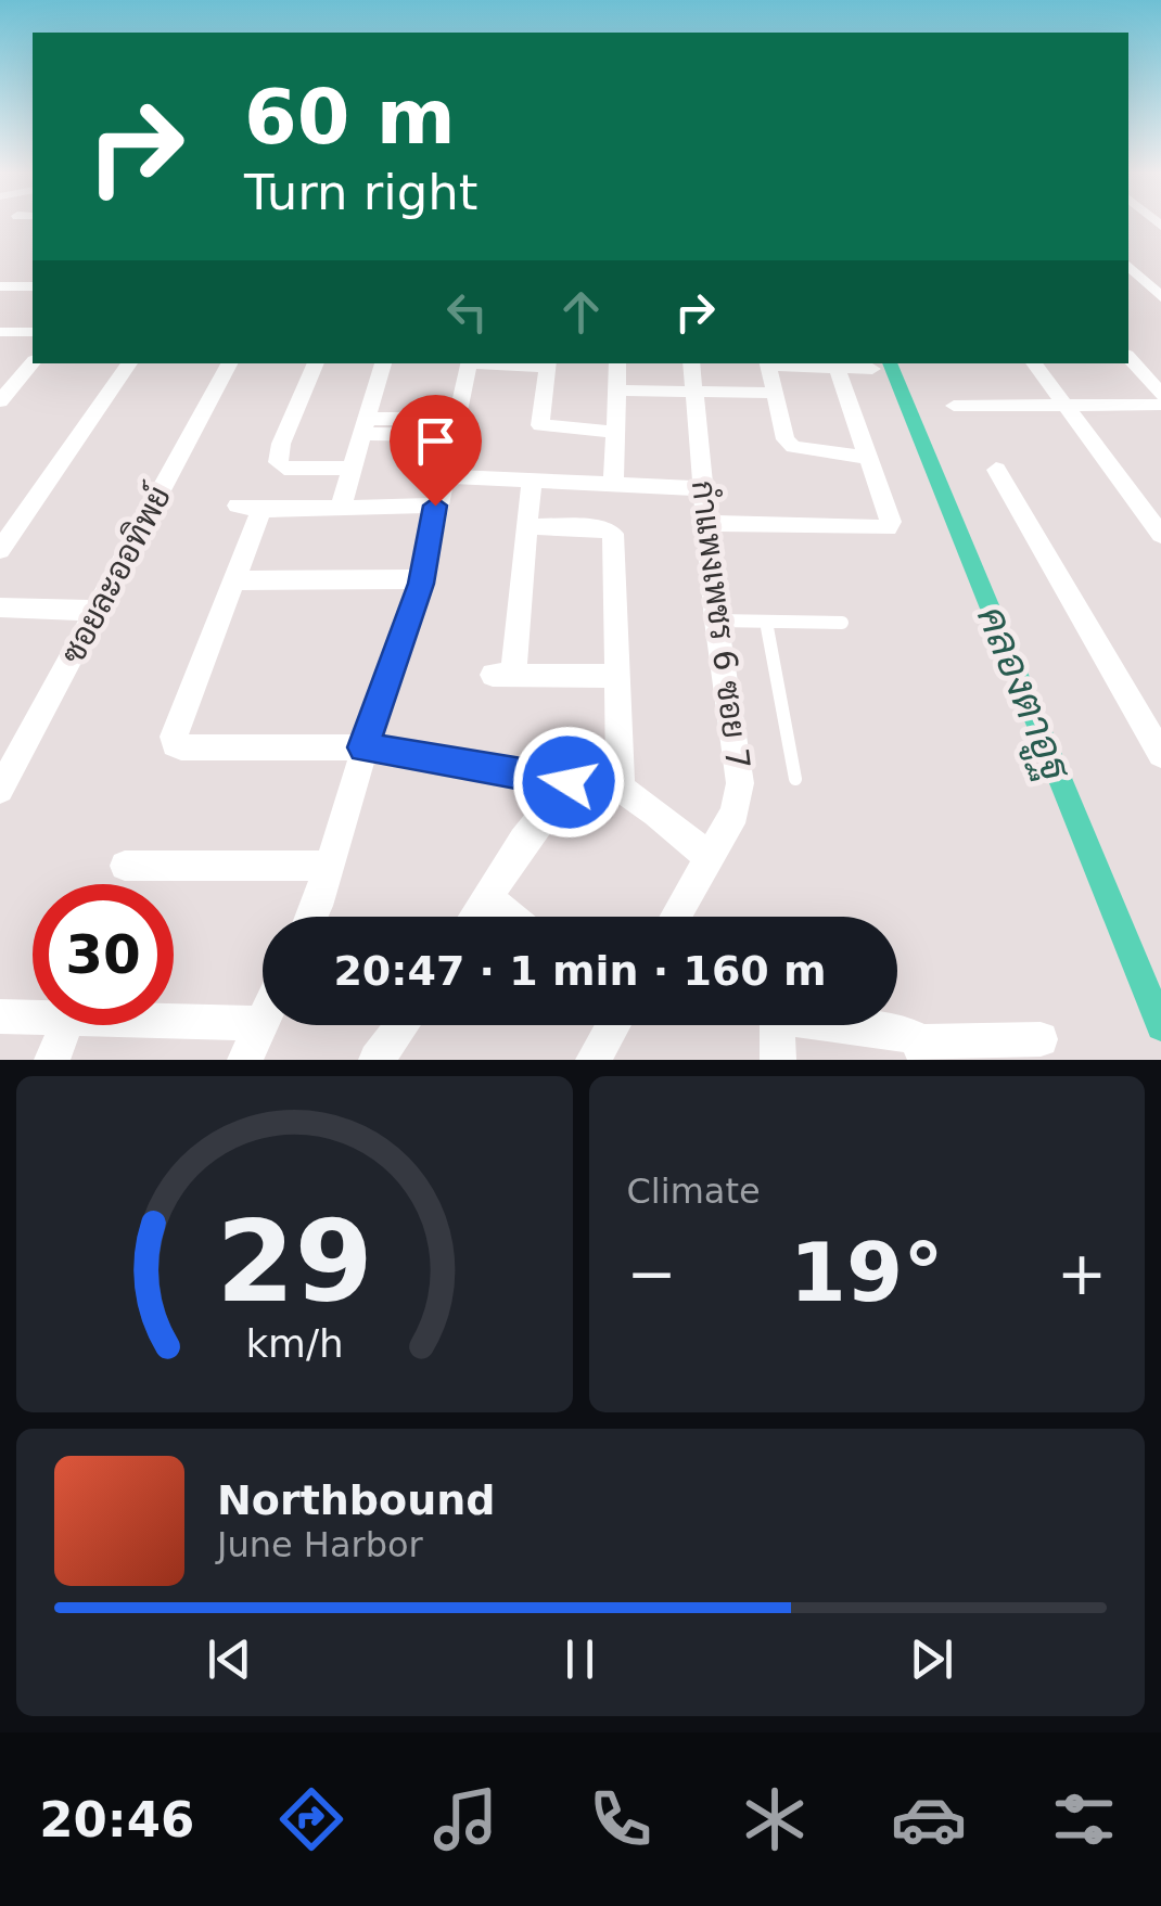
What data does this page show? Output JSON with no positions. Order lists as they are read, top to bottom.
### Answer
{
  "streets": {
    "street": ["ซอยละออทิพย์", "กำแพงเพชร 6 ซอย 7"]
  },
  "water": ["คลองตาอูฐ"],
  "page": {
    "turn": ["60 m", "Turn right"],
    "limit": "30",
    "trip": "20:47 · 1 min · 160 m",
    "tile": "Climate",
    "heat": ["−", "19°", "+"],
    "song": ["Northbound", "June Harbor"],
    "tabs": "20:46",
    "gauge": ["29", "km/h"]
  }
}
